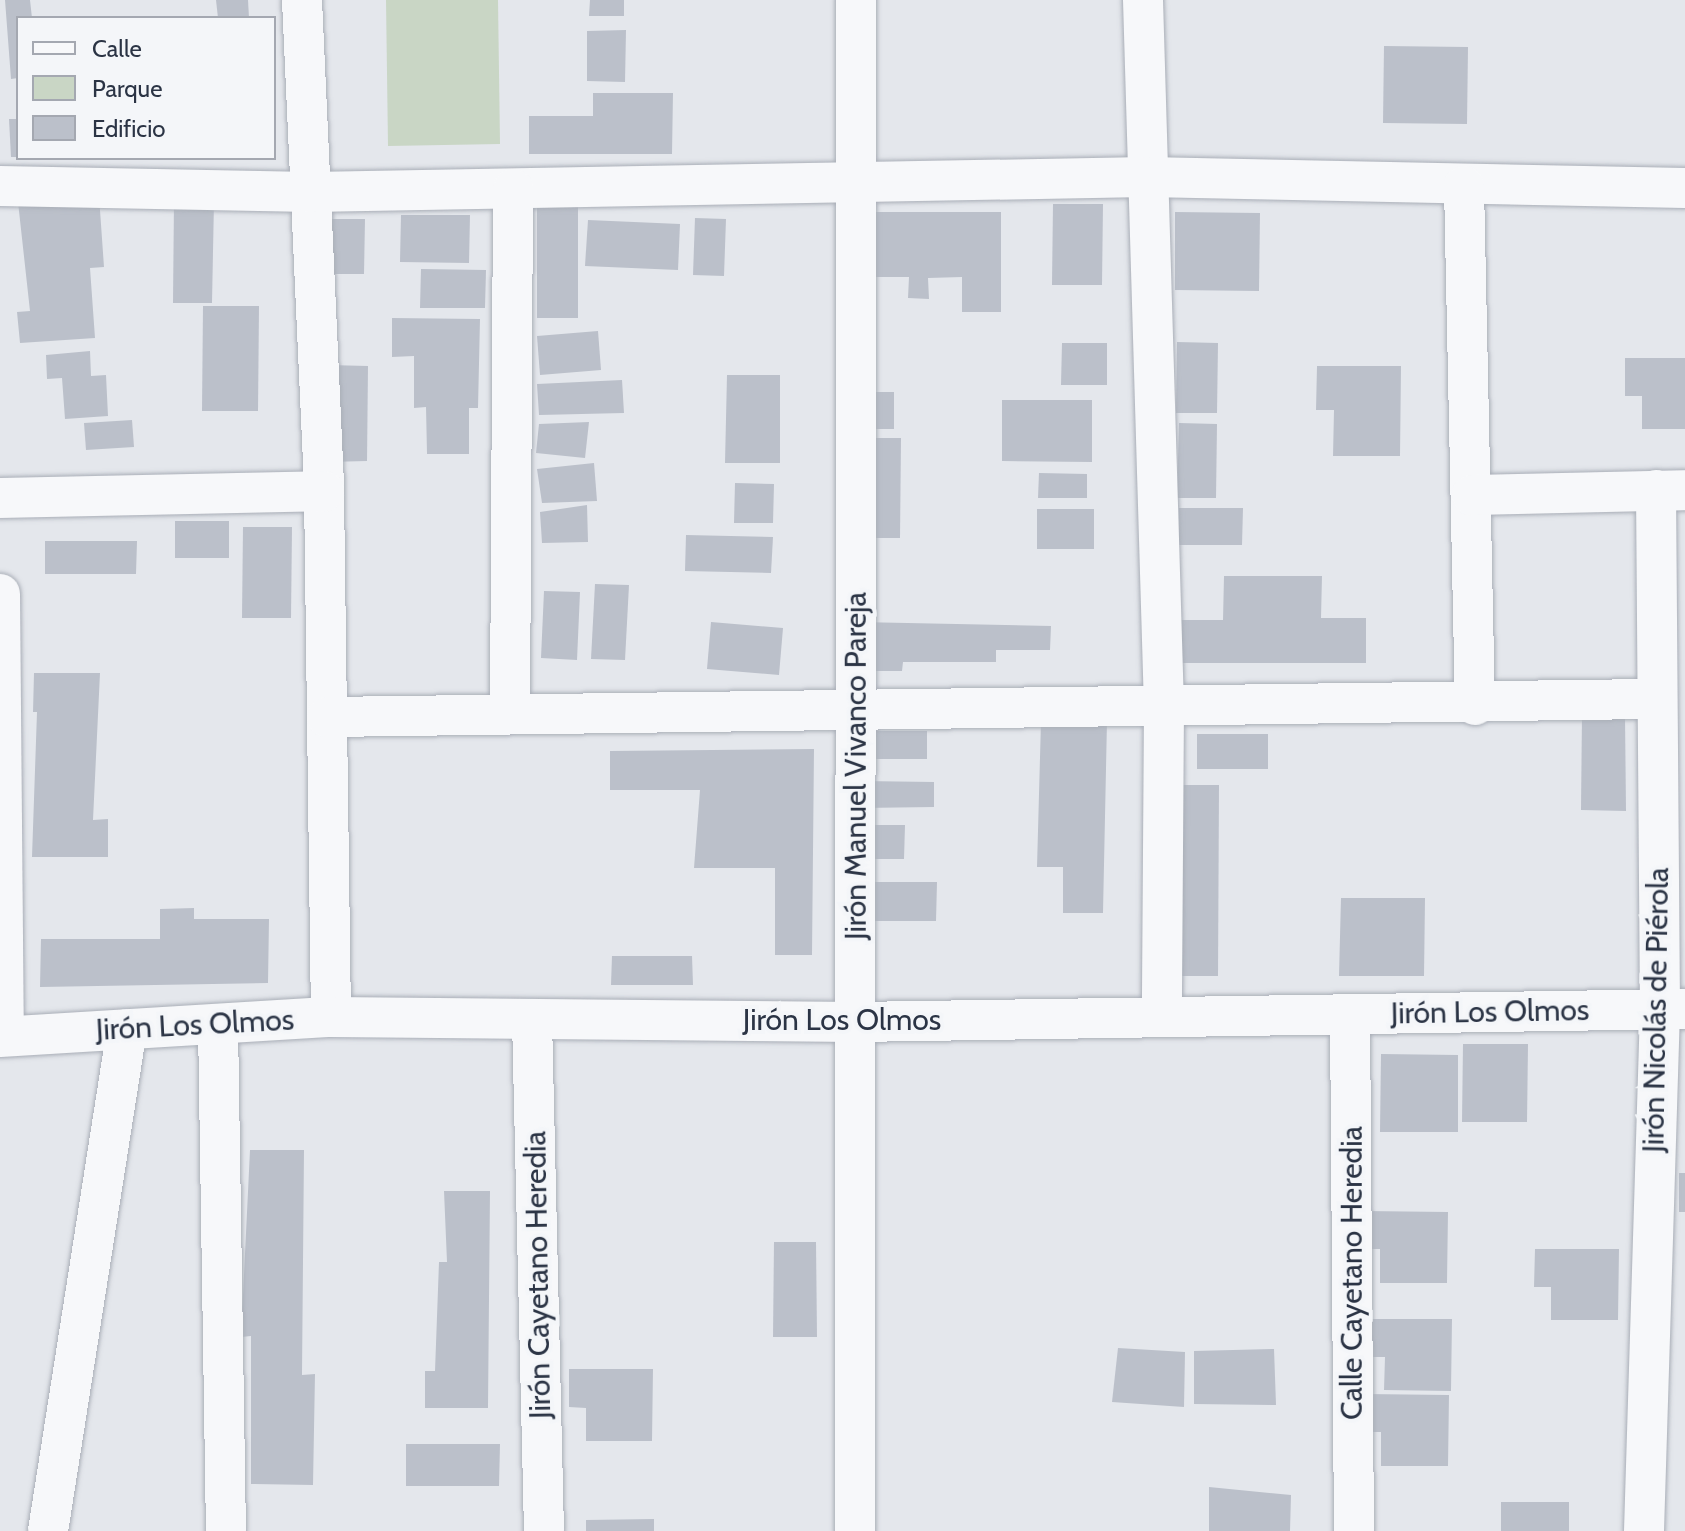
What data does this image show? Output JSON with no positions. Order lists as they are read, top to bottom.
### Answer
{
  "streets": {
    "street": [
      "Jirón Manuel Vivanco Pareja",
      "Jirón Nicolás de Piérola",
      "Jirón Los Olmos",
      "Calle Cayetano Heredia",
      "Jirón Cayetano Heredia"
    ]
  },
  "crossings": [
    ["Jirón Manuel Vivanco Pareja", "Jirón Los Olmos"],
    ["Jirón Nicolás de Piérola", "Jirón Los Olmos"],
    ["Jirón Los Olmos", "Calle Cayetano Heredia"],
    ["Jirón Los Olmos", "Jirón Cayetano Heredia"]
  ],
  "legend": ["Calle", "Parque", "Edificio"]
}
